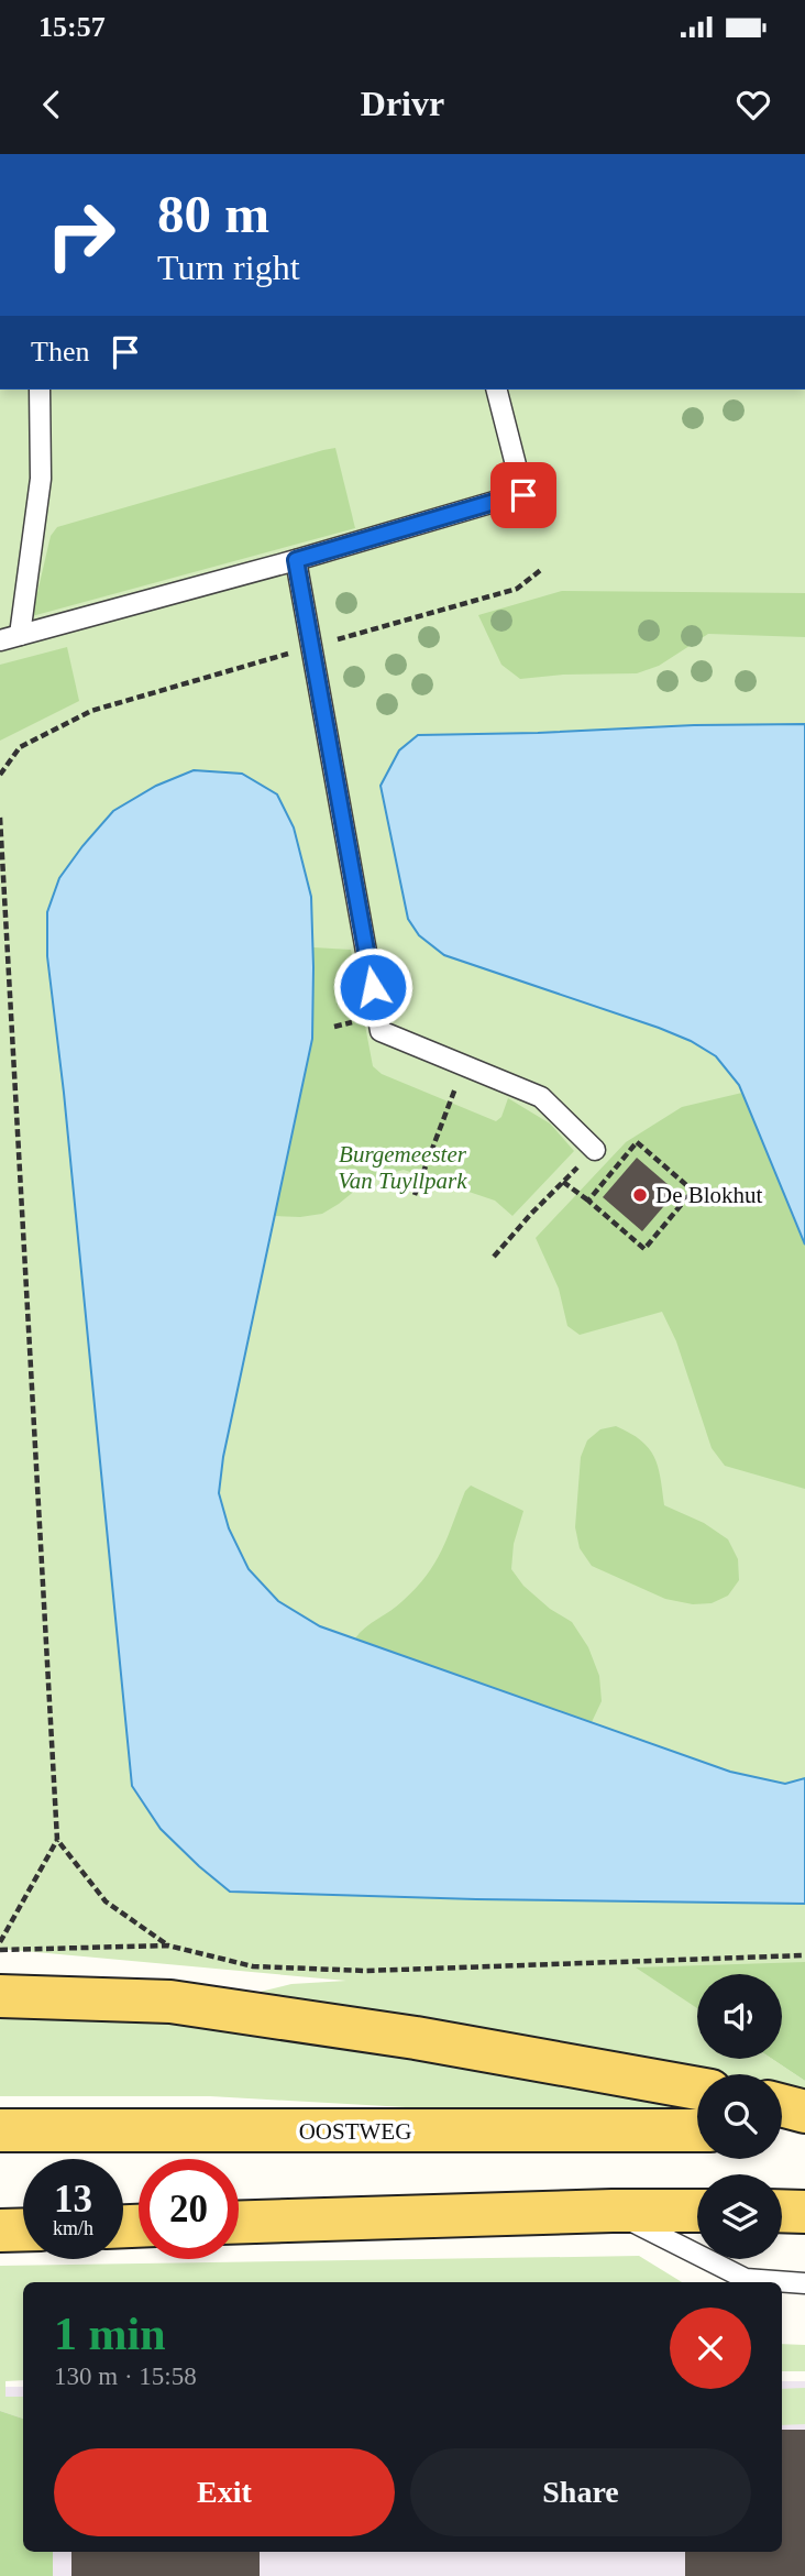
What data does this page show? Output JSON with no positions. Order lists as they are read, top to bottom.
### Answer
{
  "streets": {
    "main road": ["OOSTWEG"]
  },
  "parks": ["Burgemeester Van Tuyllpark"],
  "places": ["De Blokhut"],
  "page": {
    "status": "15:57",
    "header": "Drivr",
    "turn": ["80 m", "Turn right"],
    "then": "Then",
    "speed": "13 km/h",
    "limit": "20",
    "heading": ["1 min", "130 m · 15:58"],
    "buttons": ["Exit", "Share"]
  }
}
